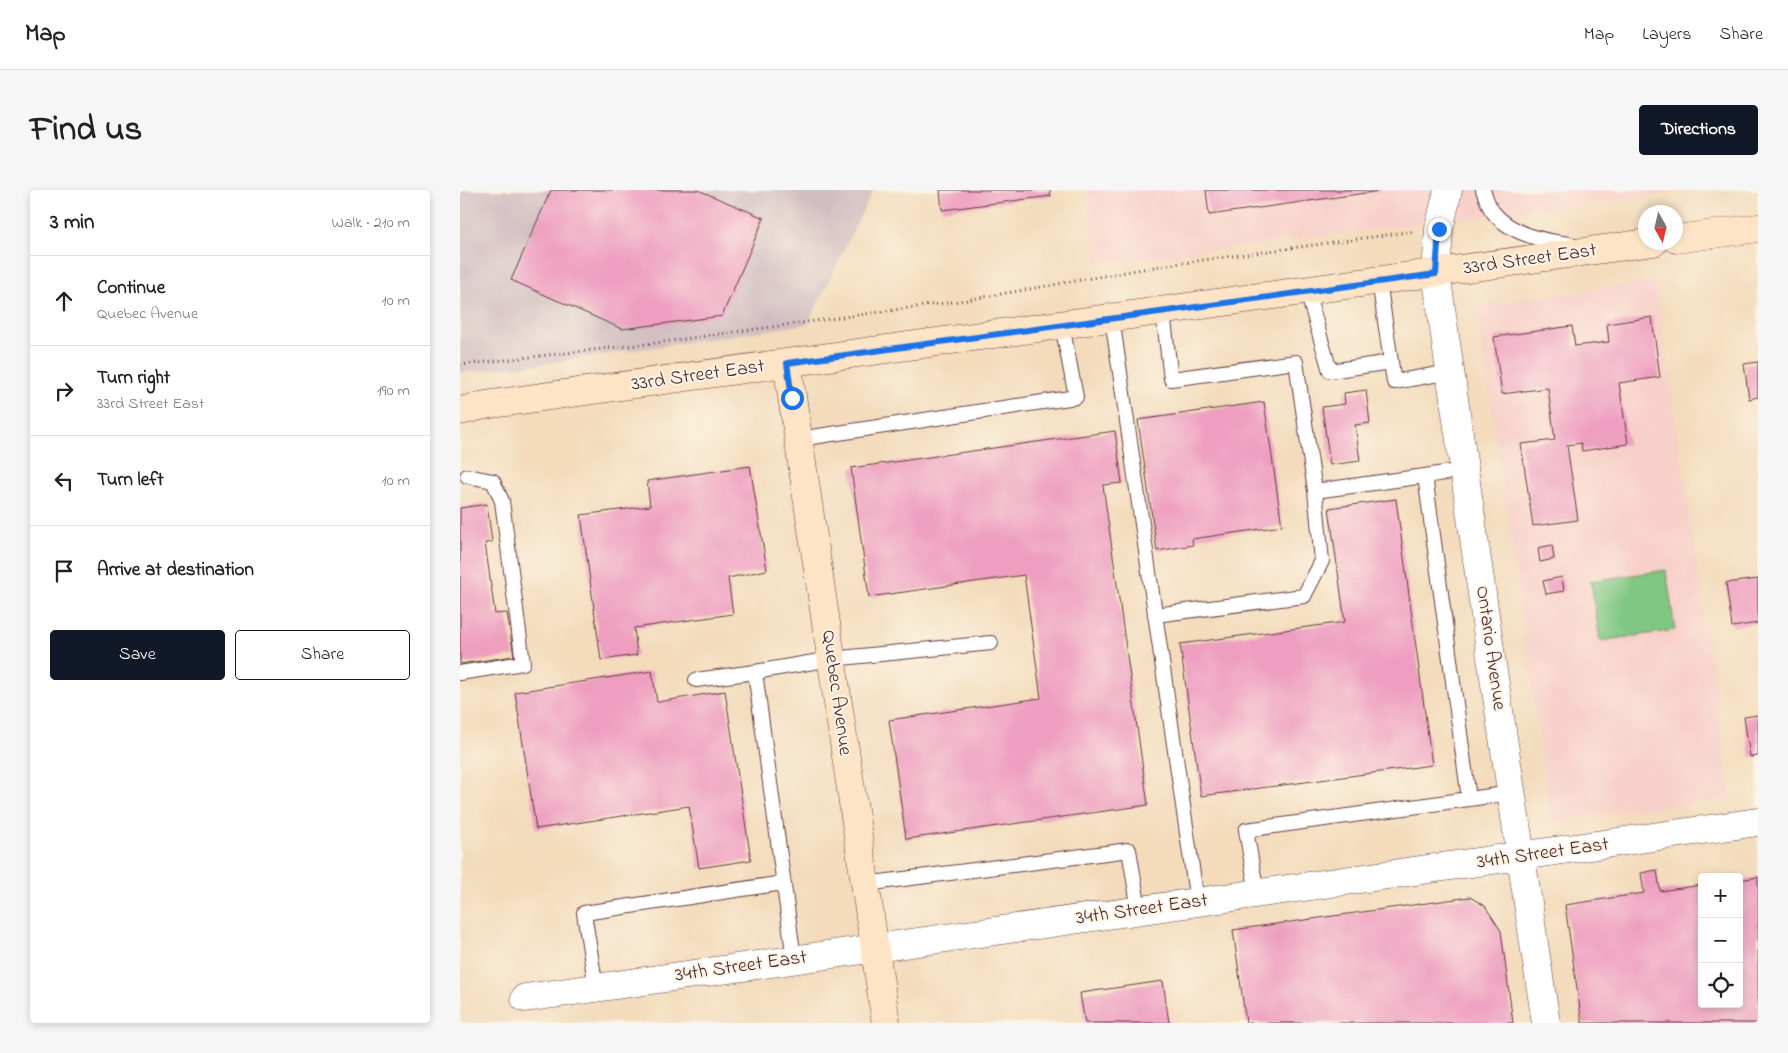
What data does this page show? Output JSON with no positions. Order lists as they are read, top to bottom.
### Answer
{
  "streets": {
    "main road": ["33rd Street East", "Quebec Avenue"],
    "street": ["Ontario Avenue", "34th Street East"]
  },
  "crossings": [
    ["33rd Street East", "Ontario Avenue"],
    ["33rd Street East", "Quebec Avenue"],
    ["Ontario Avenue", "34th Street East"],
    ["Quebec Avenue", "34th Street East"]
  ],
  "north": "bottom",
  "page": {
    "header": "Map",
    "nav": ["Map", "Layers", "Share"],
    "title": "Find us",
    "buttons": [
      "Directions",
      ["Save", "Share"]
    ],
    "heading": ["3 min", "Walk · 210 m"],
    "list": [
      ["Continue", "Quebec Avenue", "10 m"],
      ["Turn right", "33rd Street East", "190 m"],
      ["Turn left", "10 m"],
      "Arrive at destination"
    ],
    "map_buttons": ["+", "−"]
  }
}
